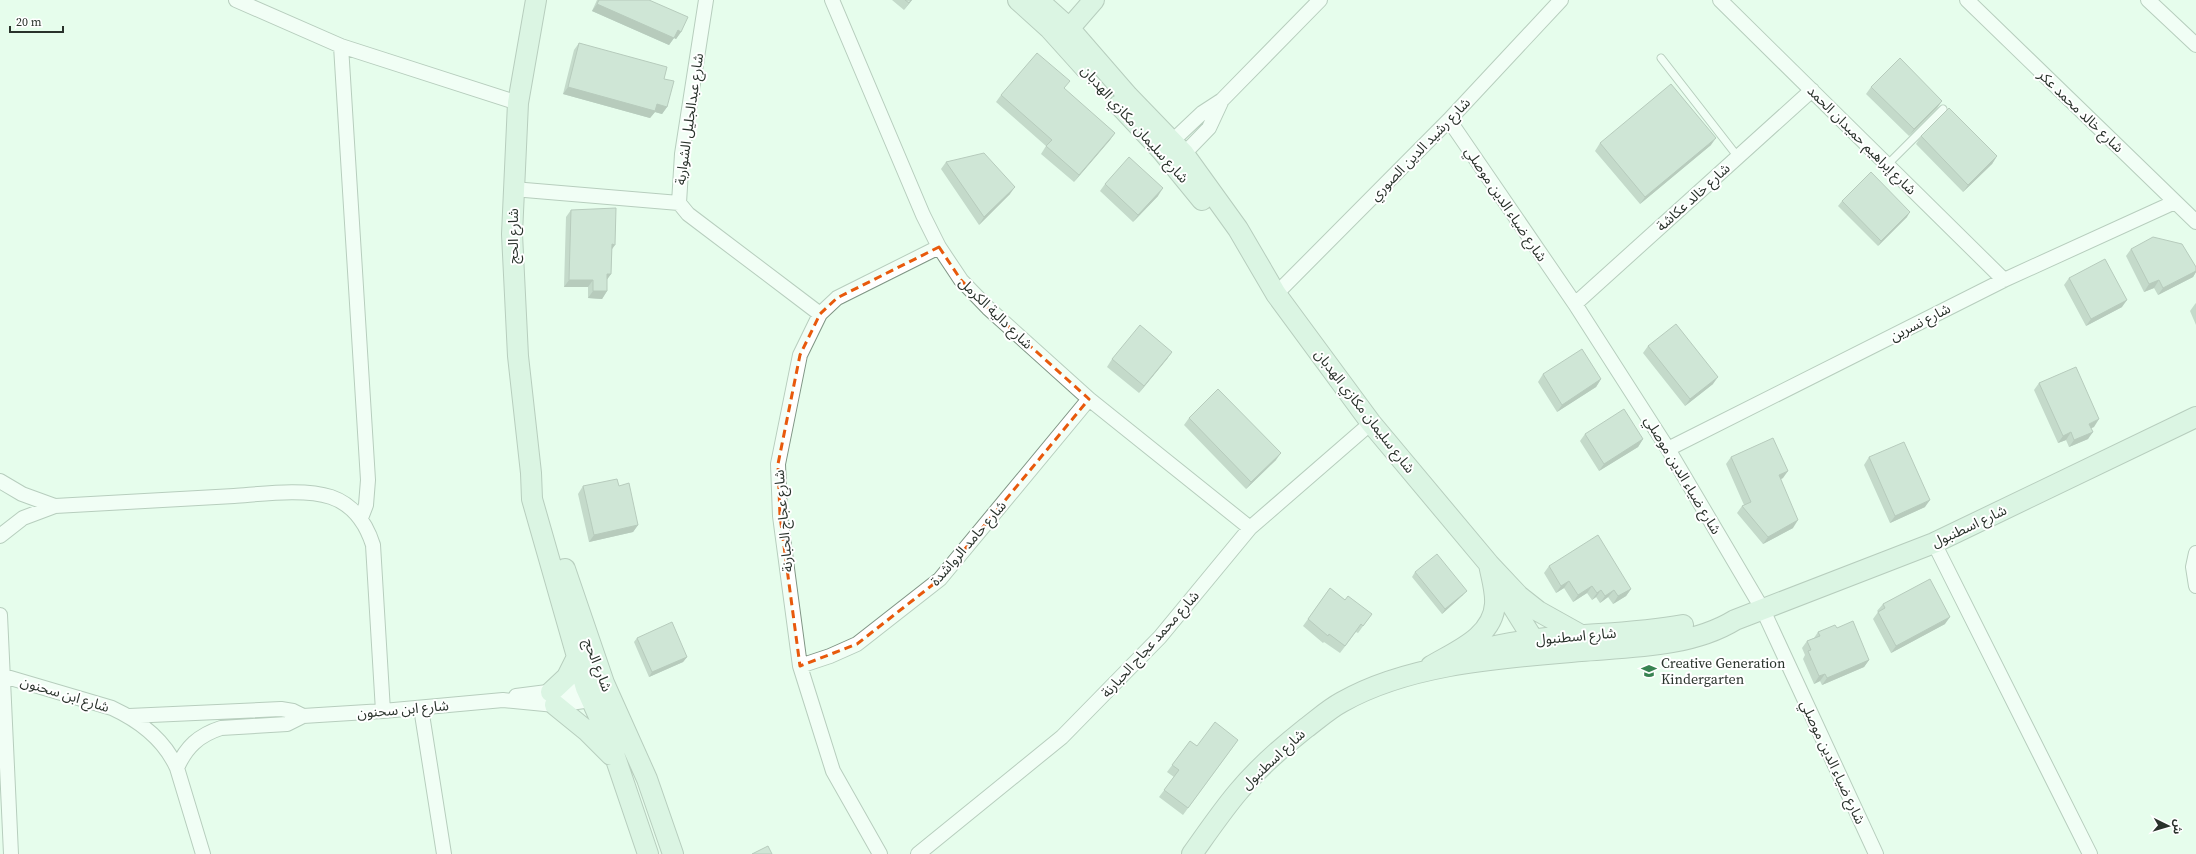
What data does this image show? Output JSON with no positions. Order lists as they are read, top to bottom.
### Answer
{
  "streets": {
    "street": [
      "شارع خالد محمد عكر",
      "شارع عبدالجليل الشواربة",
      "شارع سليمان مكازي الهدبان",
      "شارع إبراهيم حميدان الحمد",
      "شارع رشيد الدين الصوري",
      "شارع خالد عكاشة",
      "شارع ضياء الدين موصلي",
      "شارع الحج",
      "شارع دالية الكرمل",
      "شارع نسرين",
      "شارع عجاج الحبارنة",
      "شارع اسطنبول",
      "شارع حامد الرواشدة",
      "شارع محمد عجاج الحبارنة",
      "شارع ابن سحنون"
    ]
  },
  "crossings": [
    ["شارع خالد محمد عكر", "شارع نسرين"],
    ["شارع عبدالجليل الشواربة", "شارع عجاج الحبارنة"],
    ["شارع سليمان مكازي الهدبان", "شارع رشيد الدين الصوري"],
    ["شارع سليمان مكازي الهدبان", "شارع اسطنبول"],
    ["شارع سليمان مكازي الهدبان", "شارع محمد عجاج الحبارنة"],
    ["شارع إبراهيم حميدان الحمد", "شارع خالد عكاشة"],
    ["شارع إبراهيم حميدان الحمد", "شارع نسرين"],
    ["شارع رشيد الدين الصوري", "شارع ضياء الدين موصلي"],
    ["شارع خالد عكاشة", "شارع ضياء الدين موصلي"],
    ["شارع ضياء الدين موصلي", "شارع نسرين"],
    ["شارع ضياء الدين موصلي", "شارع اسطنبول"],
    ["شارع الحج", "شارع ابن سحنون"],
    ["شارع دالية الكرمل", "شارع عجاج الحبارنة"],
    ["شارع دالية الكرمل", "شارع حامد الرواشدة"],
    ["شارع دالية الكرمل", "شارع محمد عجاج الحبارنة"],
    ["شارع عجاج الحبارنة", "شارع حامد الرواشدة"]
  ],
  "places": {
    "school or university": ["Creative Generation Kindergarten"]
  },
  "scale_bar": "20 m",
  "north": "right"
}
